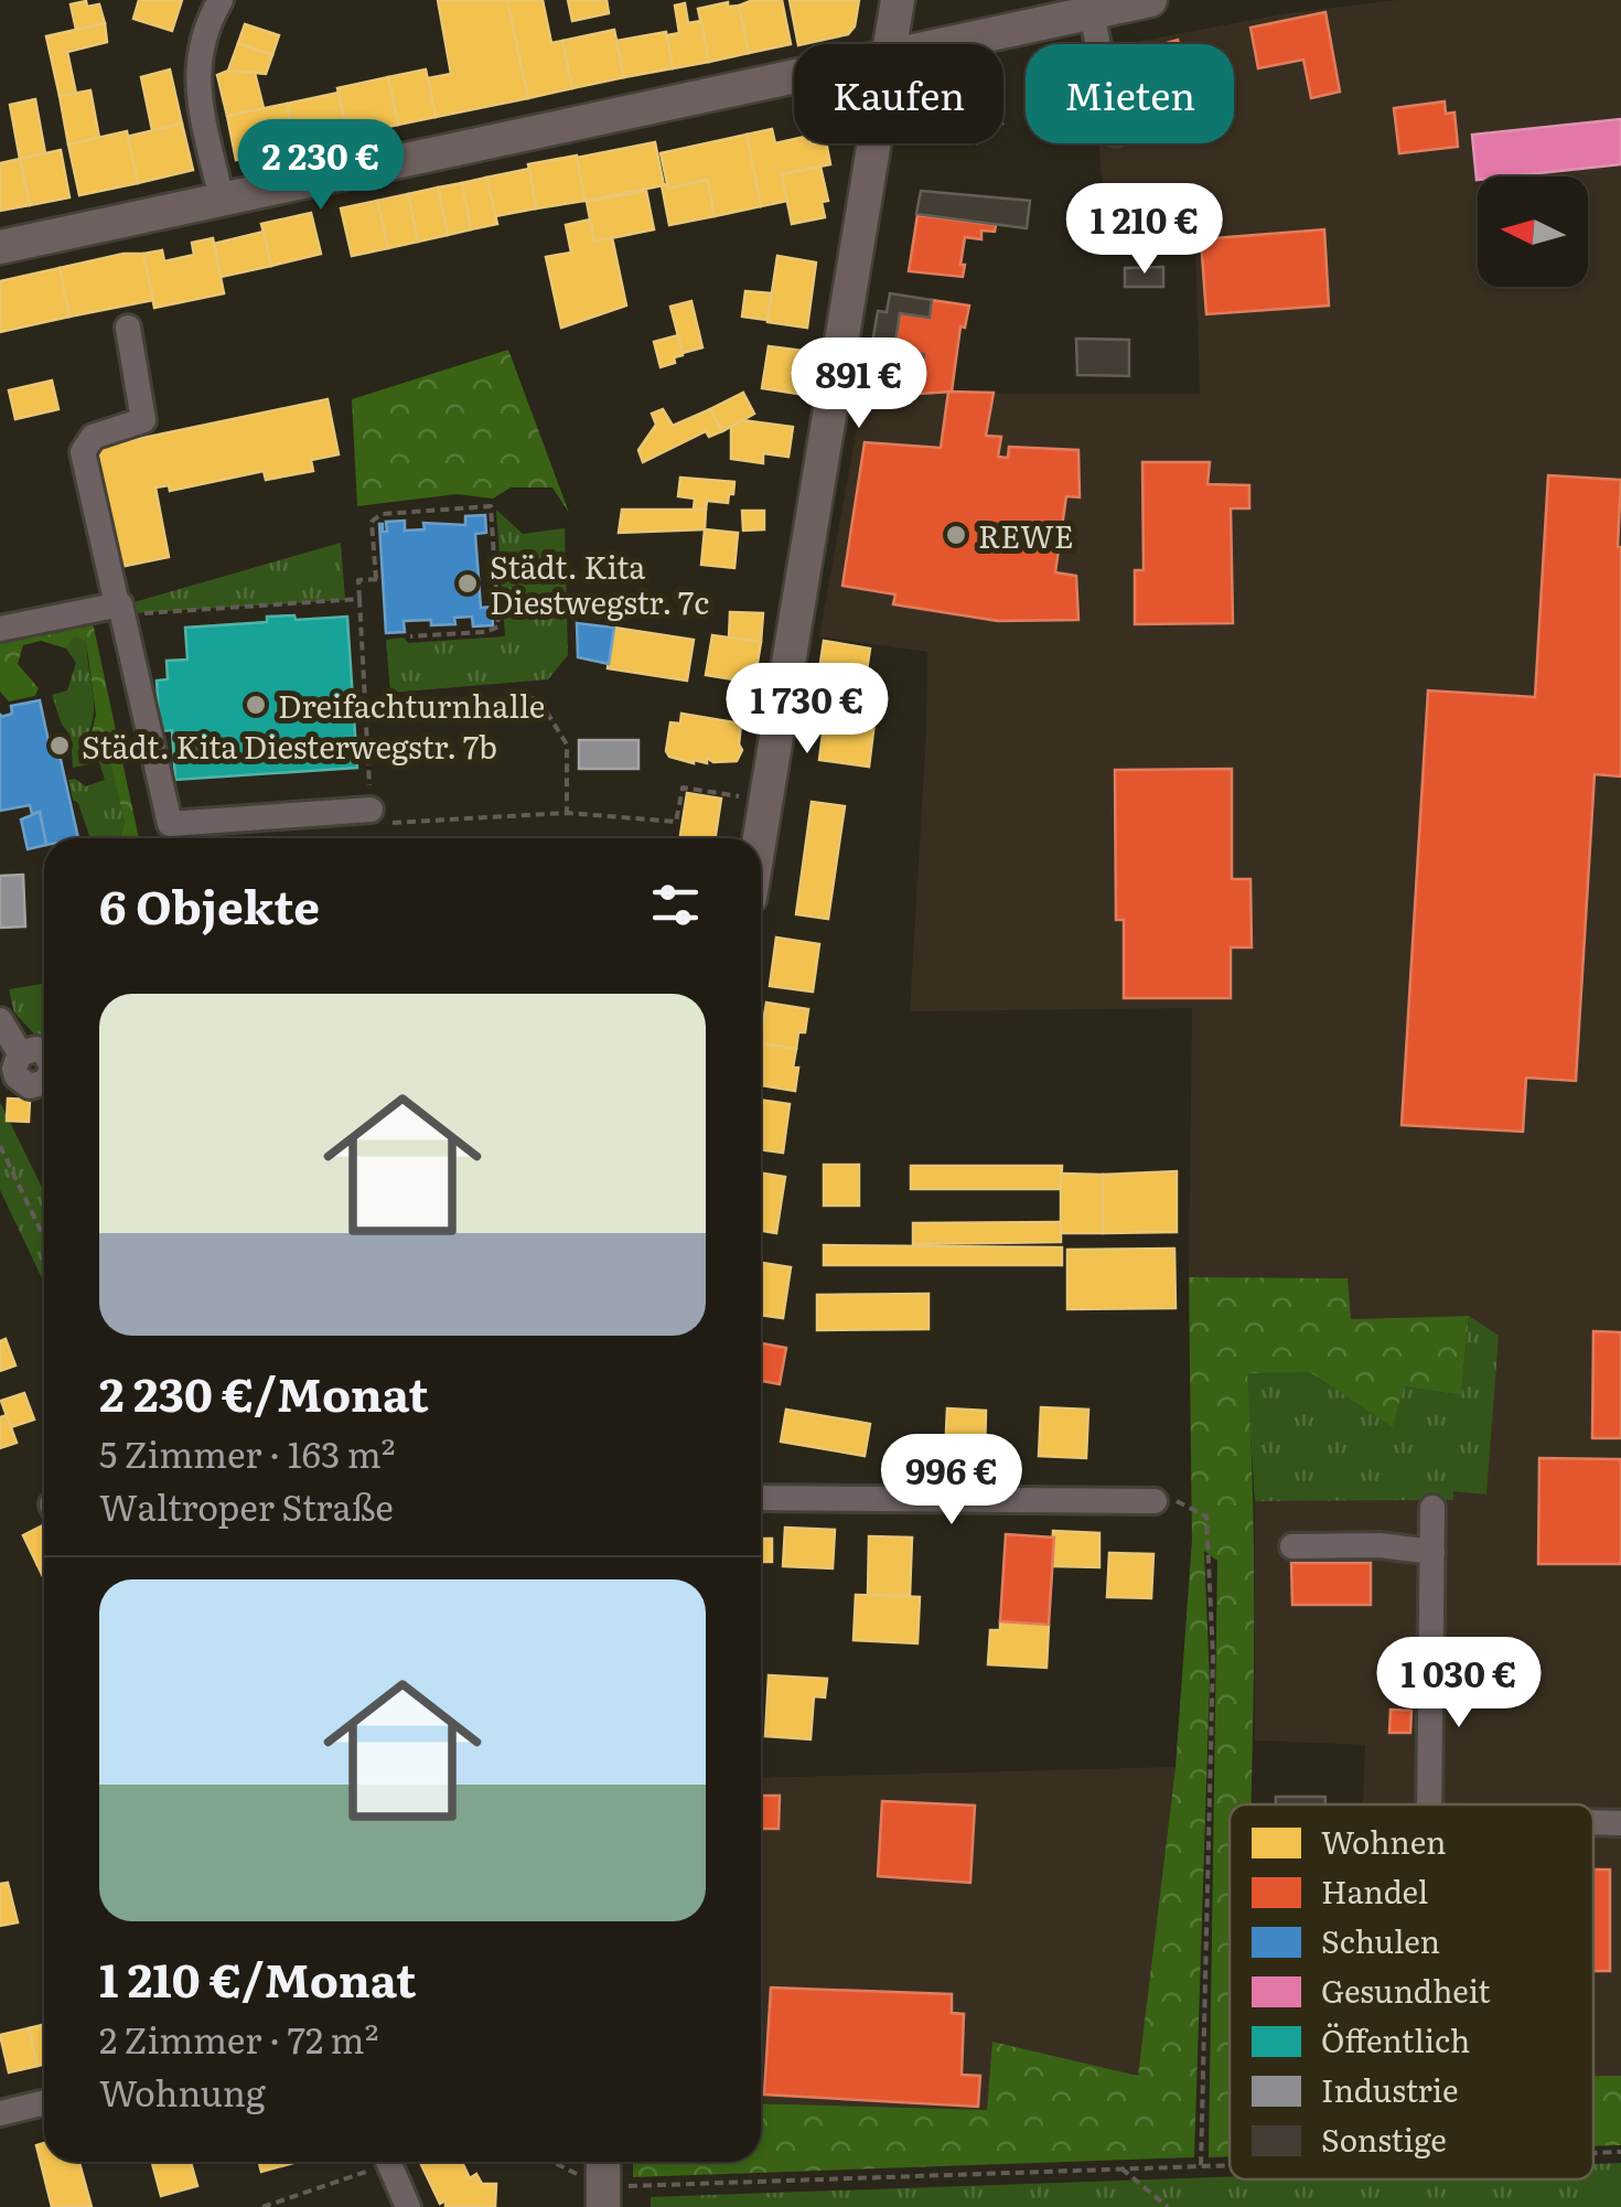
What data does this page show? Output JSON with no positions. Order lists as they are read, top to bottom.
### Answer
{
  "places": [
    "REWE",
    "Städt. Kita Diestwegstr. 7c",
    "Dreifachturnhalle",
    "Städt. Kita Diesterwegstr. 7b"
  ],
  "legend": [
    "Wohnen",
    "Handel",
    "Schulen",
    "Gesundheit",
    "Öffentlich",
    "Industrie",
    "Sonstige"
  ],
  "north": "left",
  "page": {
    "chip": ["Kaufen", "Mieten"],
    "price": [
      "2 230 €",
      "1 210 €",
      "891 €",
      "1 730 €",
      "996 €",
      "1 030 €"
    ],
    "heading": "6 Objekte",
    "list": [
      {
        "name": "2 230 €/Monat",
        "note": "5 Zimmer · 163 m² · Waltroper Straße"
      },
      {
        "name": "1 210 €/Monat",
        "note": "2 Zimmer · 72 m² · Wohnung"
      }
    ]
  }
}
